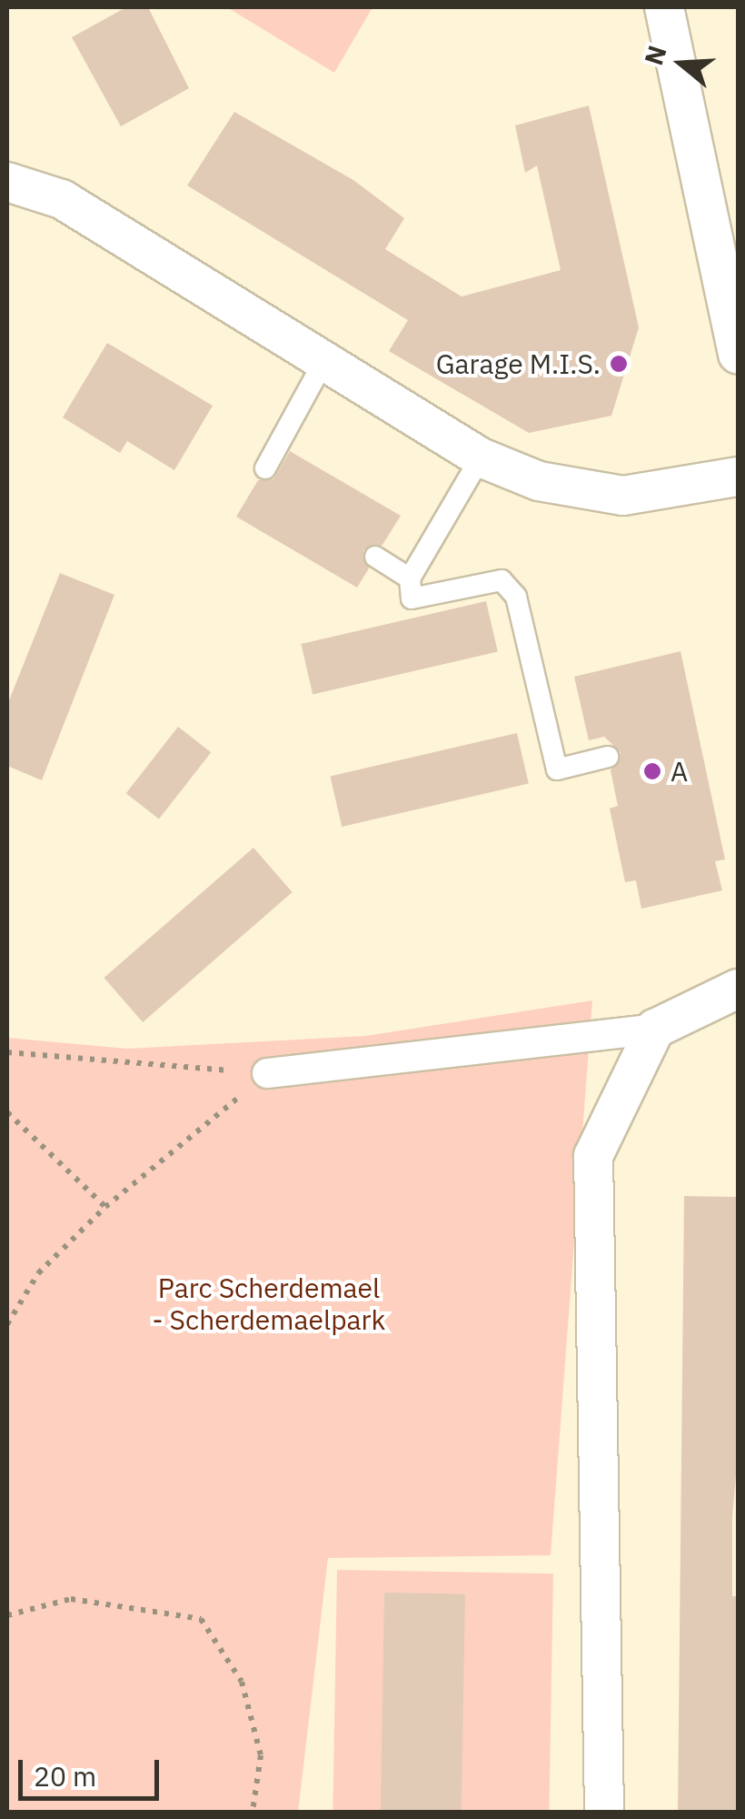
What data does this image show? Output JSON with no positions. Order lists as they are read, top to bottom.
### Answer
{
  "parks": ["Parc Scherdemael - Scherdemaelpark"],
  "places": ["Garage M.I.S.", "A"],
  "scale_bar": "20 m",
  "north": "left"
}
